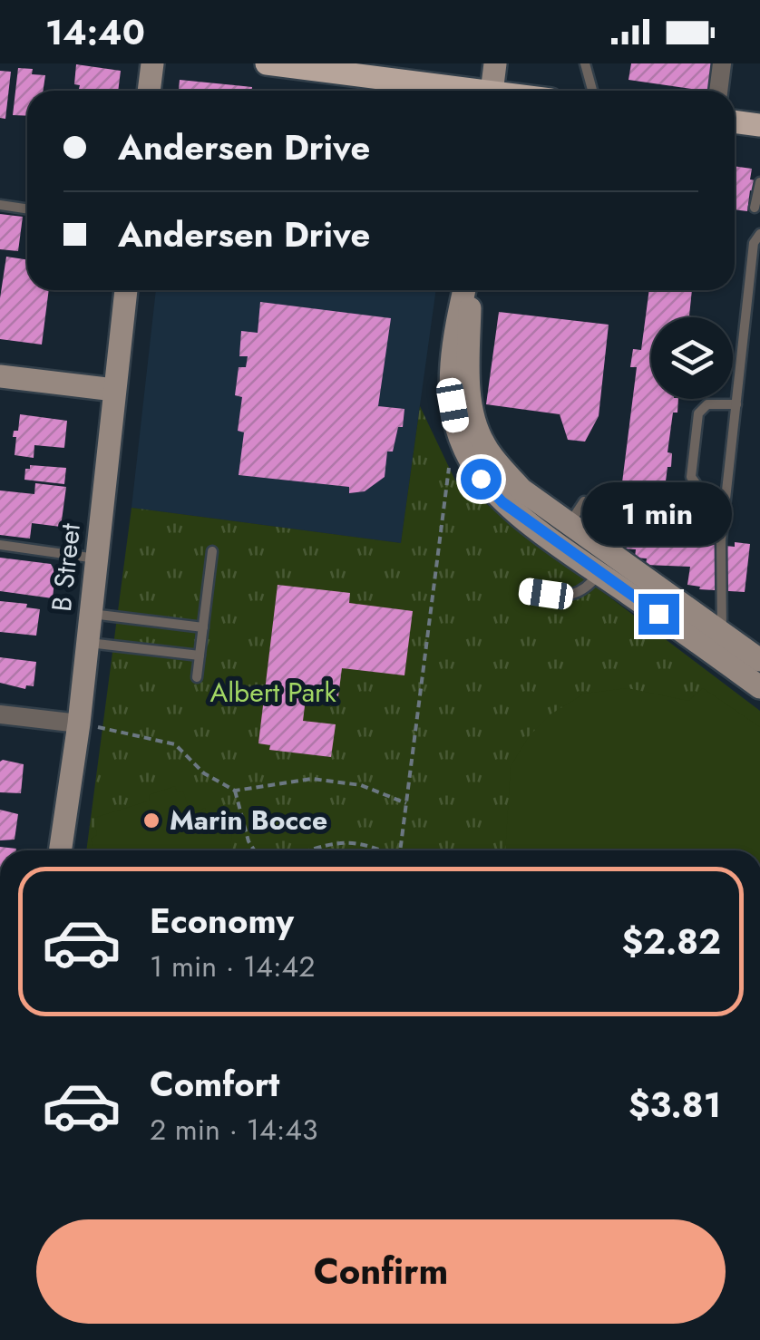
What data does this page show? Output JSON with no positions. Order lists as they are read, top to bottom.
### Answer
{
  "streets": {
    "main road": ["B Street"]
  },
  "parks": ["Albert Park"],
  "places": ["Marin Bocce"],
  "page": {
    "status": "14:40",
    "banner": ["Andersen Drive", "Andersen Drive"],
    "bubble": "1 min",
    "list": [
      {
        "name": "Economy",
        "note": "1 min · 14:42",
        "value": "$2.82"
      },
      {
        "name": "Comfort",
        "note": "2 min · 14:43",
        "value": "$3.81"
      }
    ],
    "buttons": "Confirm"
  }
}
